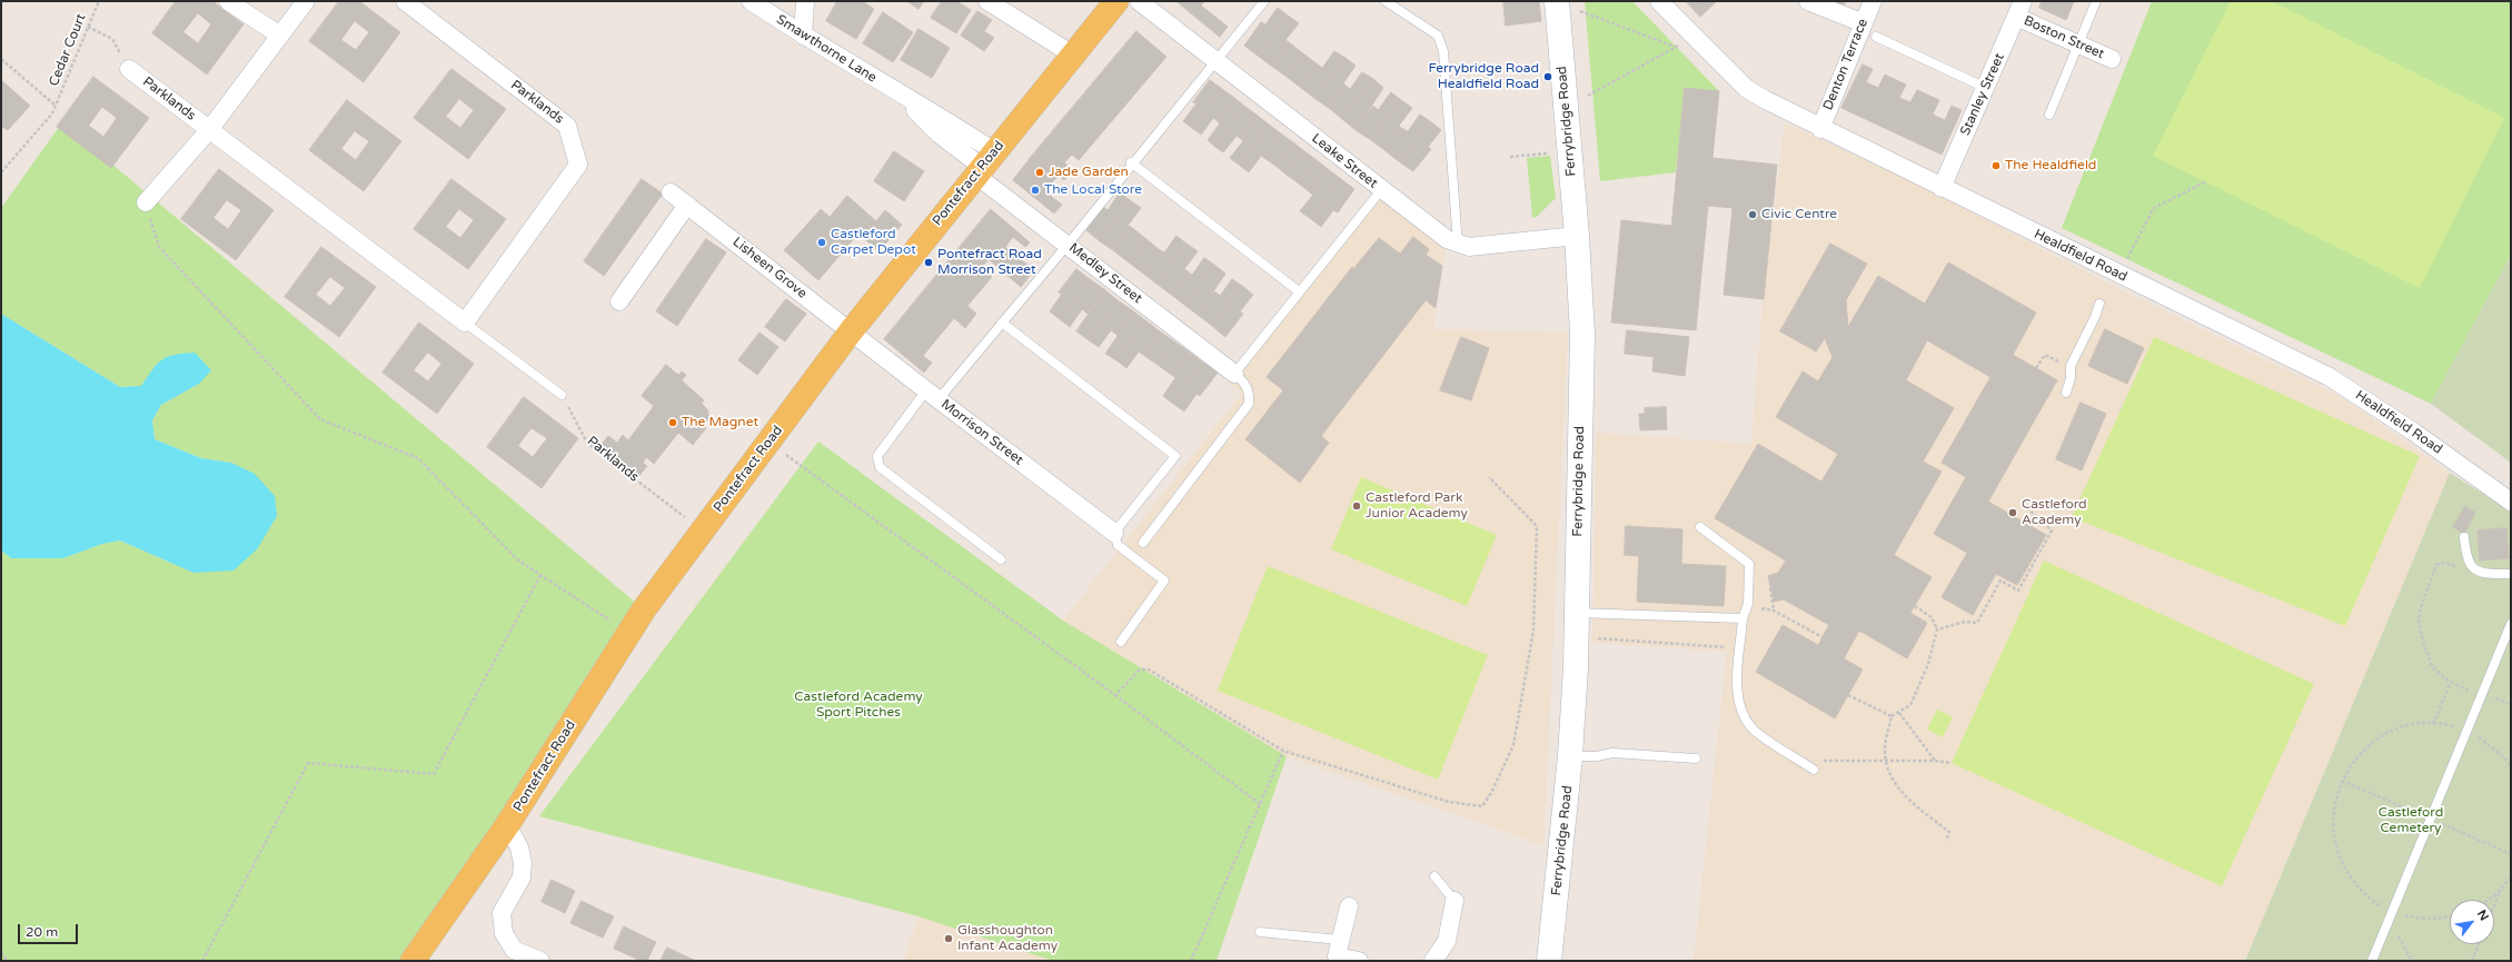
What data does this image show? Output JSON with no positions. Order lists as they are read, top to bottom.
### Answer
{
  "streets": {
    "main road": ["Pontefract Road"],
    "street": [
      "Boston Street",
      "Smawthorne Lane",
      "Denton Terrace",
      "Stanley Street",
      "Parklands",
      "Ferrybridge Road",
      "Leake Street",
      "Healdfield Road",
      "Lisheen Grove",
      "Medley Street",
      "Morrison Street"
    ],
    "path": ["Cedar Court"]
  },
  "crossings": [
    ["Boston Street", "Stanley Street"],
    ["Smawthorne Lane", "Pontefract Road"],
    ["Smawthorne Lane", "Medley Street"],
    ["Denton Terrace", "Healdfield Road"],
    ["Stanley Street", "Healdfield Road"],
    ["Ferrybridge Road", "Leake Street"],
    ["Pontefract Road", "Lisheen Grove"],
    ["Pontefract Road", "Medley Street"],
    ["Pontefract Road", "Morrison Street"],
    ["Lisheen Grove", "Morrison Street"]
  ],
  "parks": ["Castleford Academy Sport Pitches", "Castleford Cemetery"],
  "places": [
    "Ferrybridge Road Healdfield Road",
    "The Healdfield",
    "Jade Garden",
    "The Local Store",
    "Civic Centre",
    "Castleford Carpet Depot",
    "Pontefract Road Morrison Street",
    "The Magnet",
    "Castleford Park Junior Academy",
    "Castleford Academy",
    "Glasshoughton Infant Academy"
  ],
  "scale_bar": "20 m",
  "north": "top right"
}
